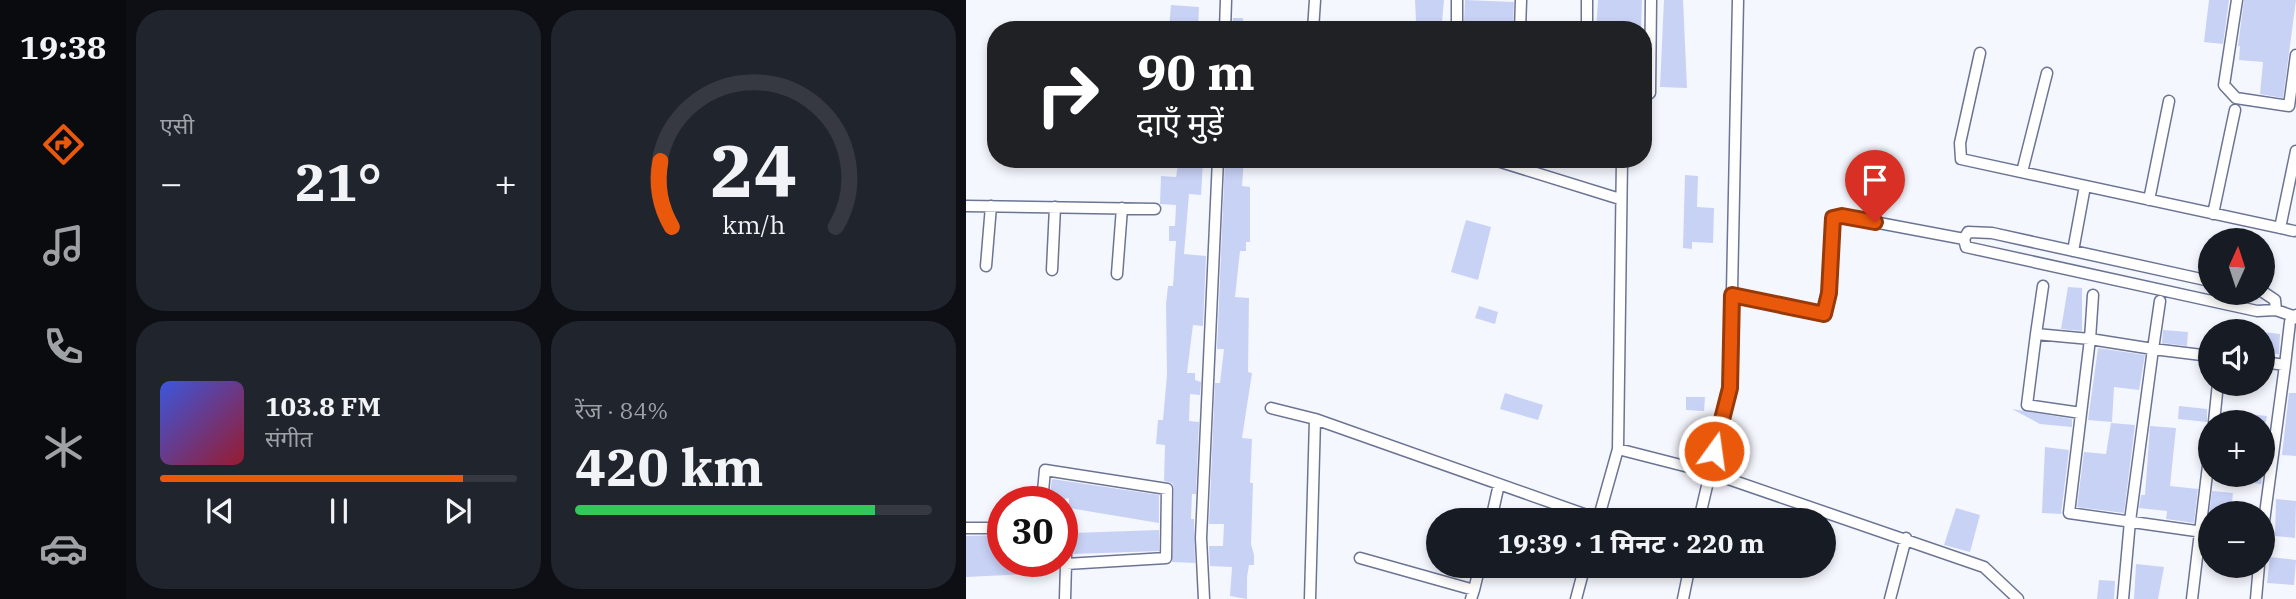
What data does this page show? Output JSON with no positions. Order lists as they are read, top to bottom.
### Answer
{
  "north": "top",
  "page": {
    "tabs": "19:38",
    "tile": [
      "एसी",
      ["रेंज · 84%", "420 km"]
    ],
    "turn": ["90 m", "दाएँ मुड़ें"],
    "heat": ["−", "21°", "+"],
    "map_buttons": ["+", "−"],
    "song": ["103.8 FM", "संगीत"],
    "limit": "30",
    "trip": "19:39 · 1 मिनट · 220 m",
    "gauge": ["24", "km/h"]
  }
}
